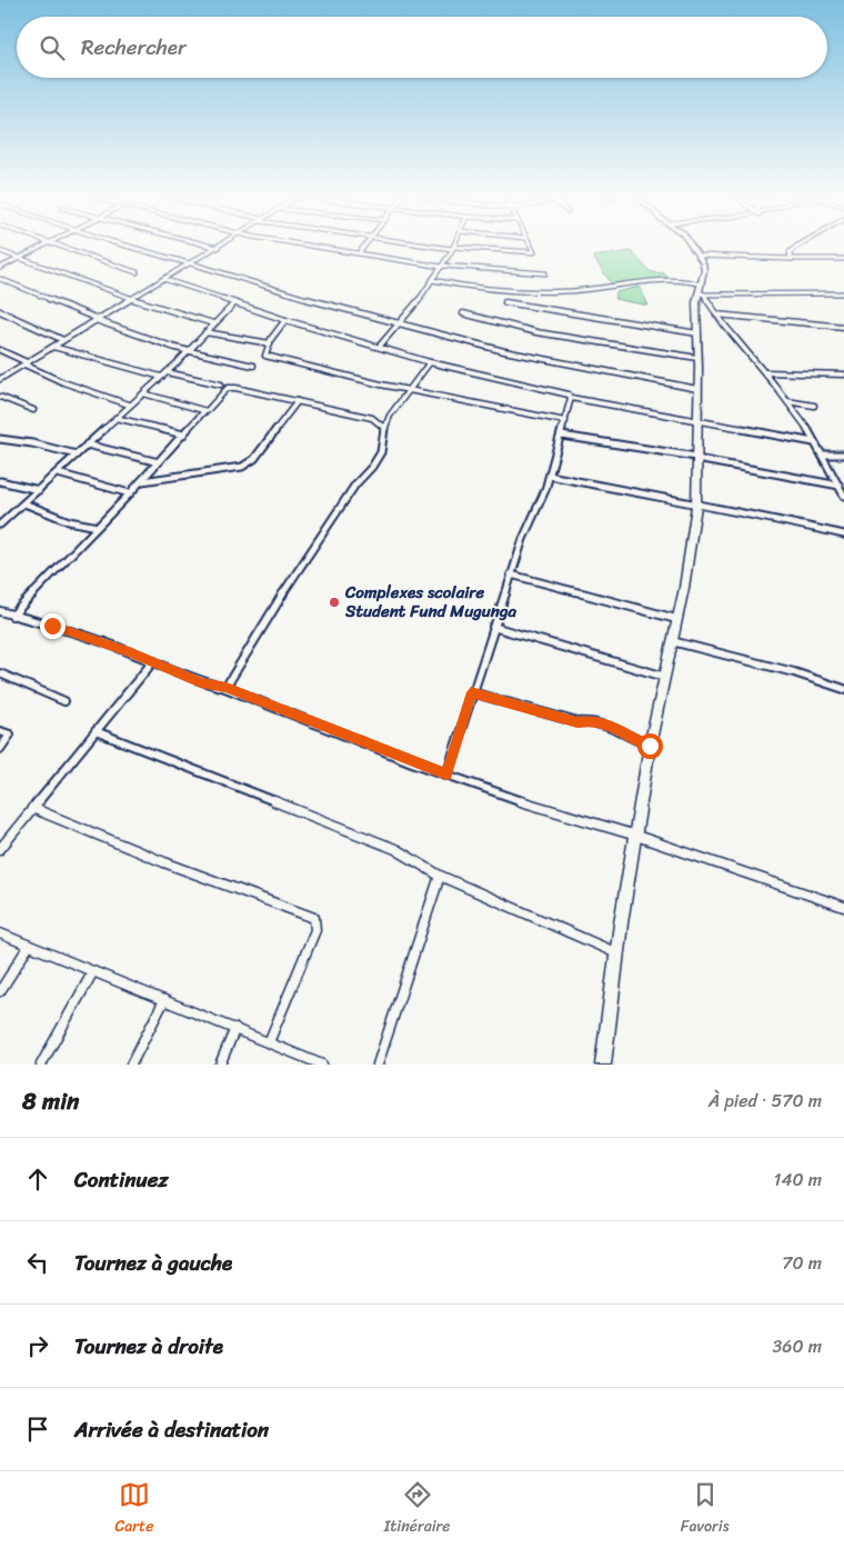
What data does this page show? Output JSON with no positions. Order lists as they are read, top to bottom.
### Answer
{
  "places": ["Complexes scolaire Student Fund Mugunga"],
  "page": {
    "search": "Rechercher",
    "heading": ["8 min", "À pied · 570 m"],
    "list": [
      ["Continuez", "140 m"],
      ["Tournez à gauche", "70 m"],
      ["Tournez à droite", "360 m"],
      "Arrivée à destination"
    ],
    "nav": ["Carte", "Itinéraire", "Favoris"]
  }
}
